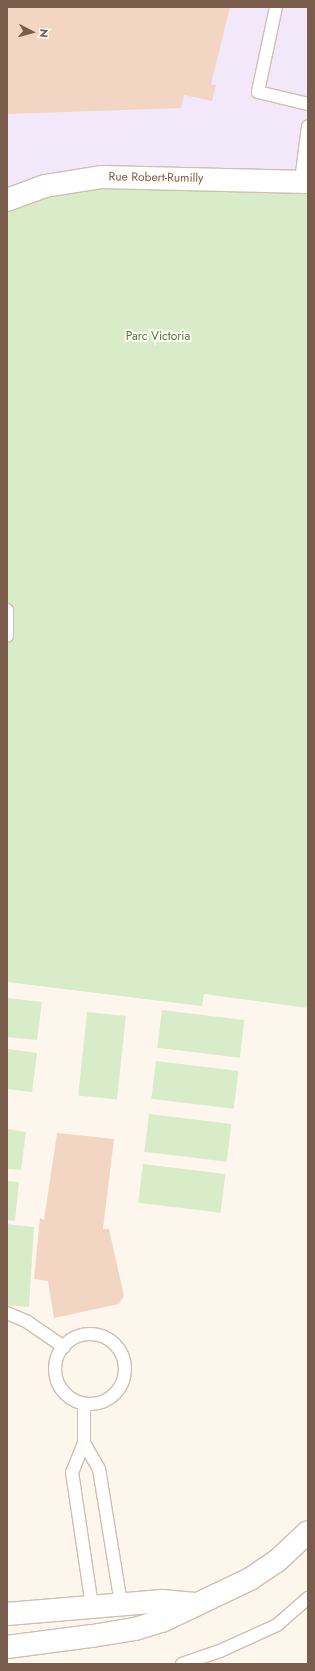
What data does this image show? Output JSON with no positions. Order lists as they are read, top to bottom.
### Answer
{
  "streets": {
    "street": ["Rue Robert-Rumilly"]
  },
  "parks": ["Parc Victoria"],
  "north": "right"
}
